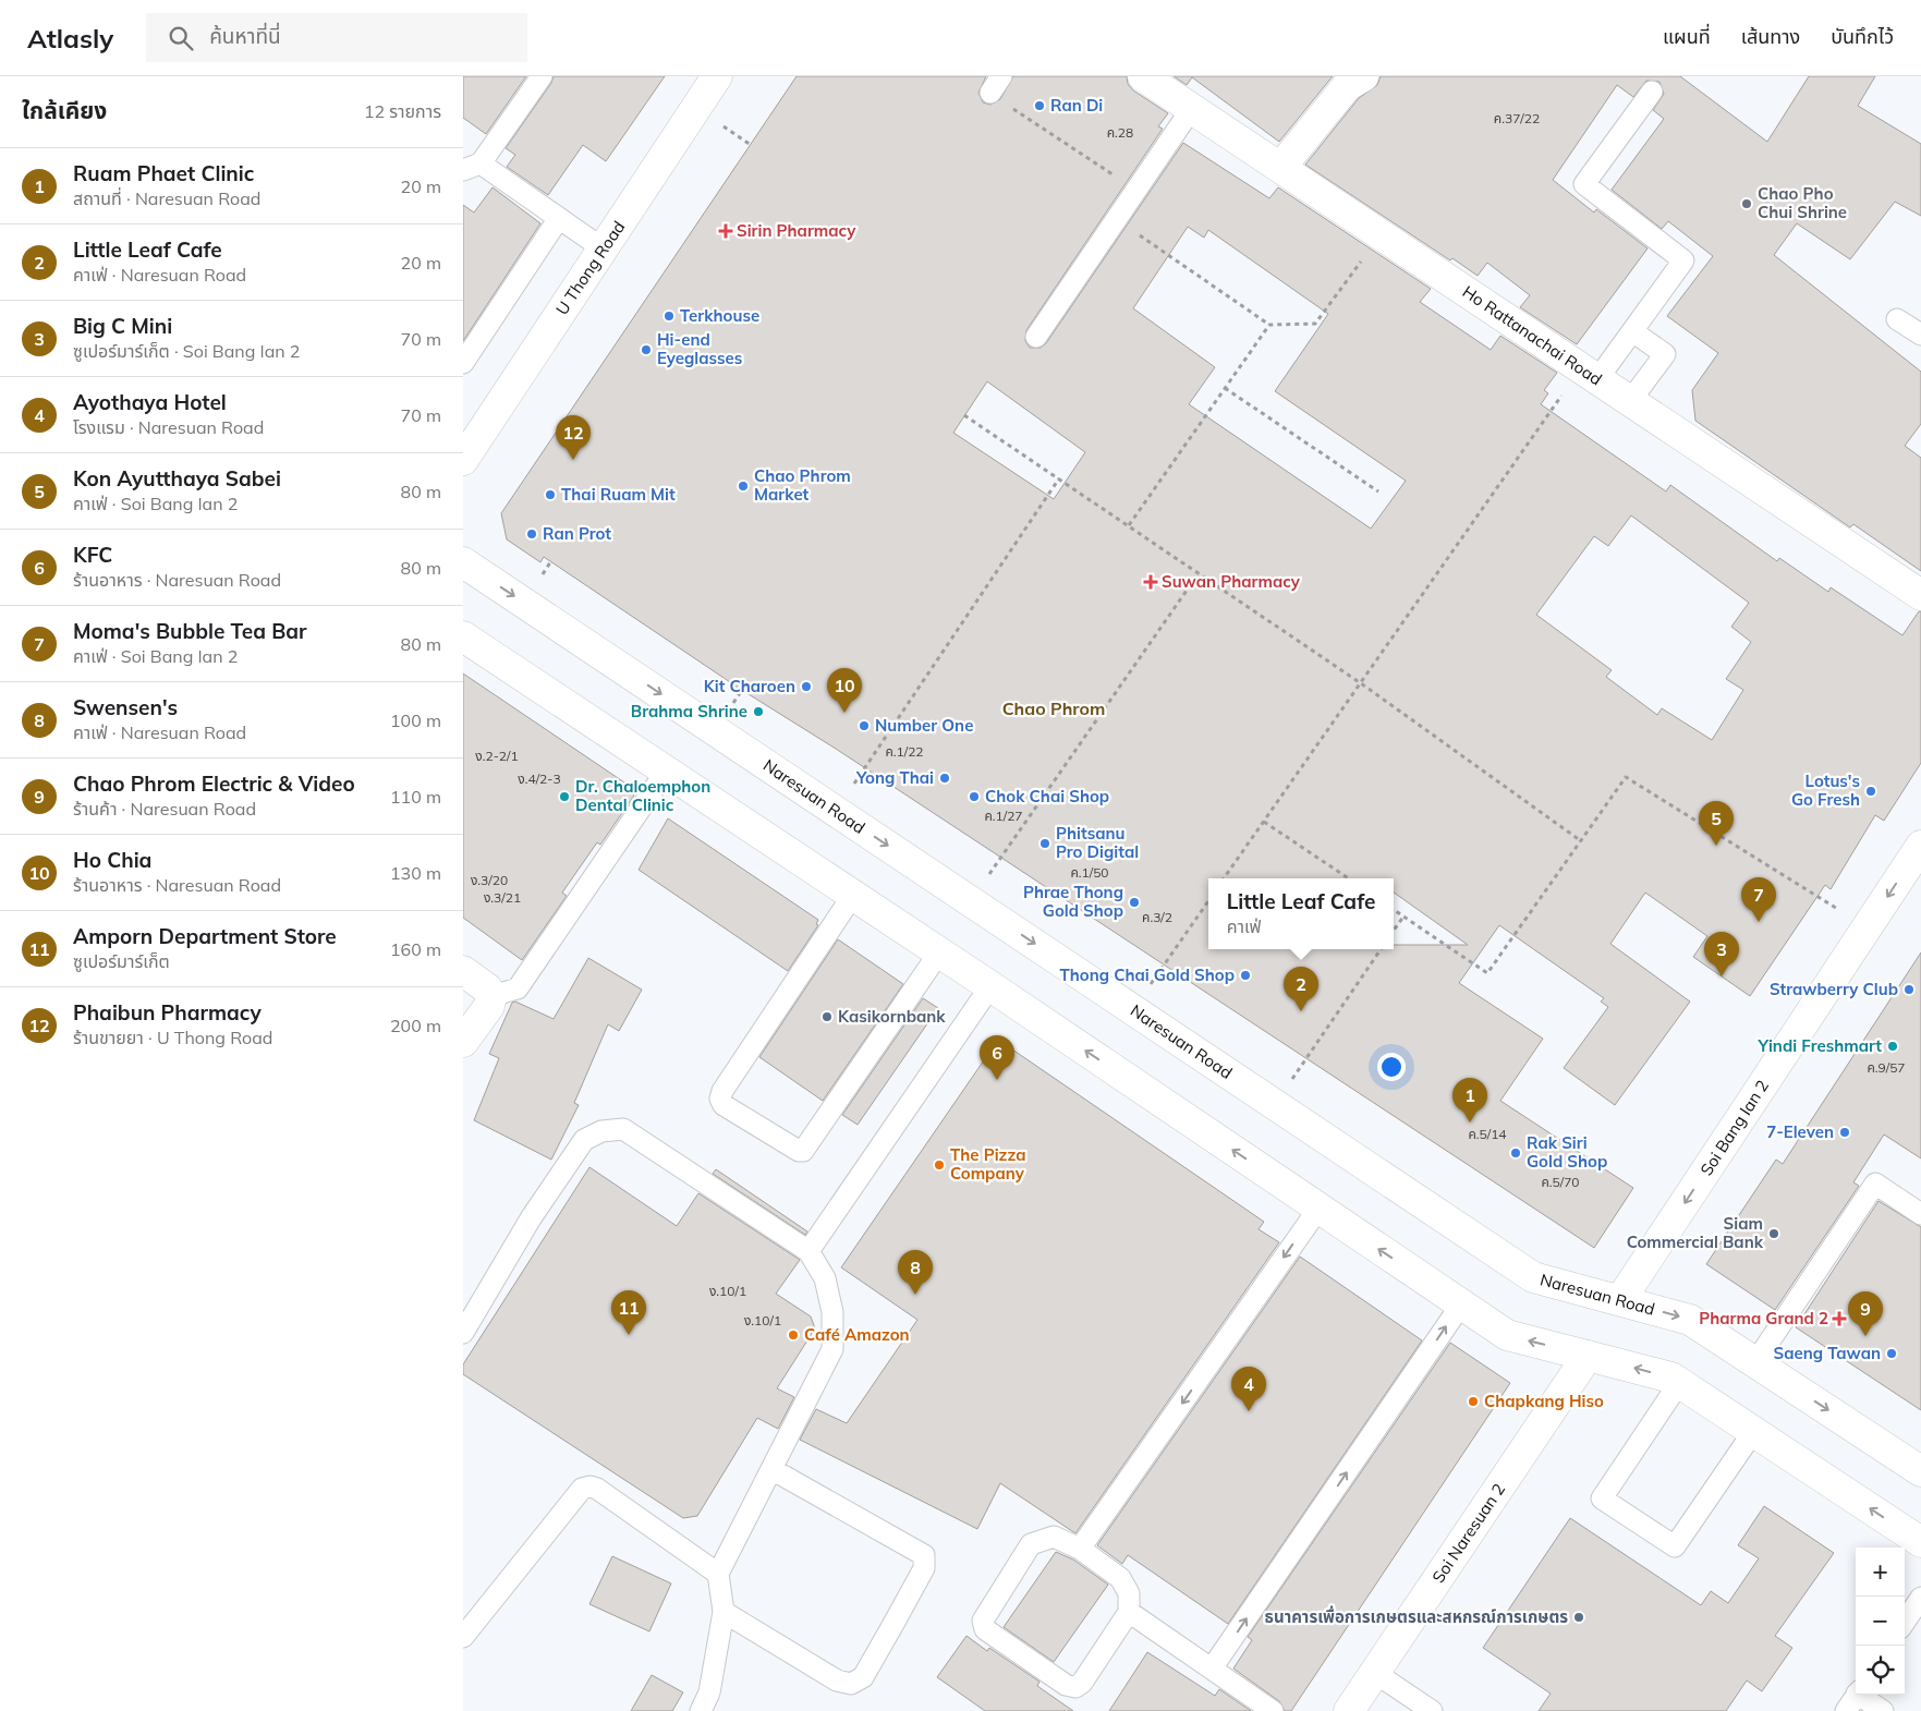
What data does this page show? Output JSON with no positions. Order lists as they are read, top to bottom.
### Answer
{
  "streets": {
    "street": [
      "U Thong Road",
      "Ho Rattanachai Road",
      "Naresuan Road",
      "Soi Bang Ian 2",
      "Soi Naresuan 2"
    ]
  },
  "crossings": [
    ["Naresuan Road", "Soi Bang Ian 2"]
  ],
  "one_way": ["Soi Bang Ian 2"],
  "districts": ["Chao Phrom"],
  "places": {
    "other": [
      "Ran Di",
      "Chao Pho Chui Shrine",
      "Terkhouse",
      "Hi-end Eyeglasses",
      "Chao Phrom Market",
      "Thai Ruam Mit",
      "Ran Prot",
      "Kit Charoen",
      "Brahma Shrine",
      "Number One",
      "Yong Thai",
      "Lotus's Go Fresh",
      "Dr. Chaloemphon Dental Clinic",
      "Chok Chai Shop",
      "Phitsanu Pro Digital",
      "Phrae Thong Gold Shop",
      "Thong Chai Gold Shop",
      "Strawberry Club",
      "Kasikornbank",
      "Yindi Freshmart",
      "7-Eleven",
      "Rak Siri Gold Shop",
      "The Pizza Company",
      "Siam Commercial Bank",
      "Café Amazon",
      "Saeng Tawan",
      "Chapkang Hiso",
      "ธนาคารเพื่อการเกษตรและสหกรณ์การเกษตร"
    ],
    "health": ["Sirin Pharmacy", "Suwan Pharmacy", "Pharma Grand 2"]
  },
  "house_numbers": [
    "ค.37/22",
    "ค.28",
    "ค.1/22",
    "ง.2-2/1",
    "ง.4/2-3",
    "ค.1/27",
    "ค.1/50",
    "ง.3/20",
    "ง.3/21",
    "ค.3/2",
    "ค.9/57",
    "ค.5/14",
    "ค.5/70",
    "ง.10/1",
    "ง.10/1"
  ],
  "page": {
    "header": "Atlasly",
    "search": "ค้นหาที่นี่",
    "nav": ["แผนที่", "เส้นทาง", "บันทึกไว้"],
    "heading": ["ใกล้เคียง", "12 รายการ"],
    "list": [
      {
        "mark": "1",
        "name": "Ruam Phaet Clinic",
        "note": "สถานที่ · Naresuan Road",
        "value": "20 m"
      },
      {
        "mark": "2",
        "name": "Little Leaf Cafe",
        "note": "คาเฟ่ · Naresuan Road",
        "value": "20 m"
      },
      {
        "mark": "3",
        "name": "Big C Mini",
        "note": "ซูเปอร์มาร์เก็ต · Soi Bang Ian 2",
        "value": "70 m"
      },
      {
        "mark": "4",
        "name": "Ayothaya Hotel",
        "note": "โรงแรม · Naresuan Road",
        "value": "70 m"
      },
      {
        "mark": "5",
        "name": "Kon Ayutthaya Sabei",
        "note": "คาเฟ่ · Soi Bang Ian 2",
        "value": "80 m"
      },
      {
        "mark": "6",
        "name": "KFC",
        "note": "ร้านอาหาร · Naresuan Road",
        "value": "80 m"
      },
      {
        "mark": "7",
        "name": "Moma's Bubble Tea Bar",
        "note": "คาเฟ่ · Soi Bang Ian 2",
        "value": "80 m"
      },
      {
        "mark": "8",
        "name": "Swensen's",
        "note": "คาเฟ่ · Naresuan Road",
        "value": "100 m"
      },
      {
        "mark": "9",
        "name": "Chao Phrom Electric & Video",
        "note": "ร้านค้า · Naresuan Road",
        "value": "110 m"
      },
      {
        "mark": "10",
        "name": "Ho Chia",
        "note": "ร้านอาหาร · Naresuan Road",
        "value": "130 m"
      },
      {
        "mark": "11",
        "name": "Amporn Department Store",
        "note": "ซูเปอร์มาร์เก็ต",
        "value": "160 m"
      },
      {
        "mark": "12",
        "name": "Phaibun Pharmacy",
        "note": "ร้านขายยา · U Thong Road",
        "value": "200 m"
      }
    ],
    "pins": [
      "12",
      "10",
      "5",
      "7",
      "3",
      "2",
      "6",
      "1",
      "8",
      "11",
      "9",
      "4"
    ],
    "popup": ["Little Leaf Cafe", "คาเฟ่"],
    "map_buttons": ["+", "−"]
  }
}
